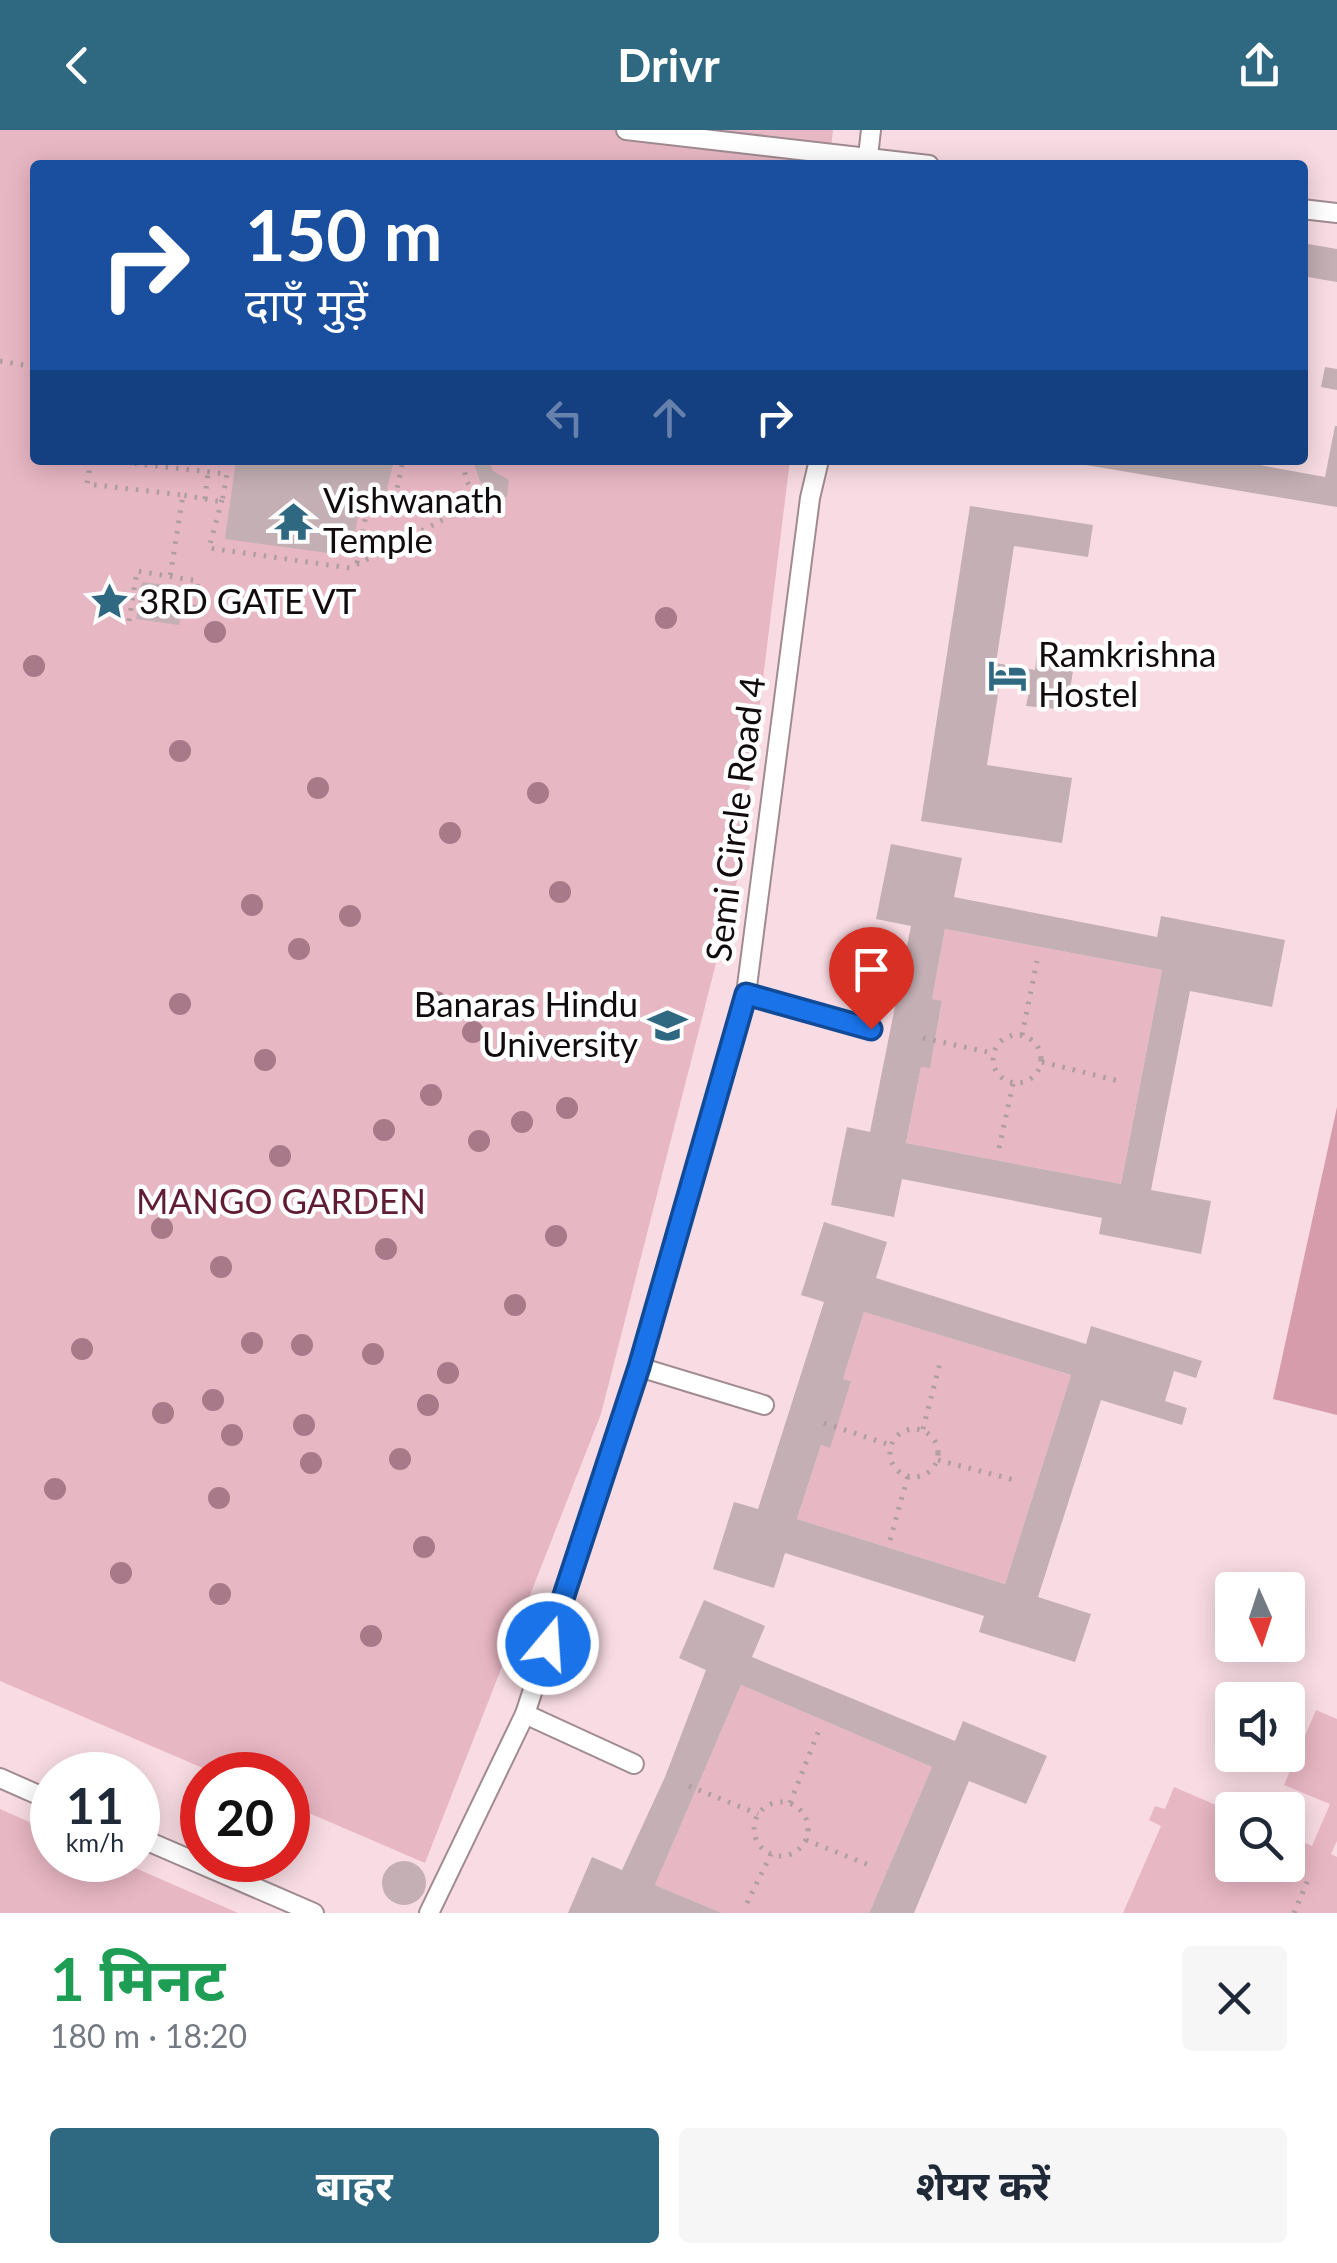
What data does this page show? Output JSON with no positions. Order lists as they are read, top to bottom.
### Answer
{
  "streets": {
    "lane": ["Semi Circle Road 4"]
  },
  "parks": ["MANGO GARDEN"],
  "places": {
    "temple": ["Vishwanath Temple"],
    "place": ["3RD GATE VT"],
    "hotel": ["Ramkrishna Hostel"],
    "school or university": ["Banaras Hindu University"]
  },
  "north": "bottom",
  "page": {
    "header": "Drivr",
    "turn": ["150 m", "दाएँ मुड़ें"],
    "speed": "11 km/h",
    "limit": "20",
    "heading": ["1 मिनट", "180 m · 18:20"],
    "buttons": ["बाहर", "शेयर करें"]
  }
}
